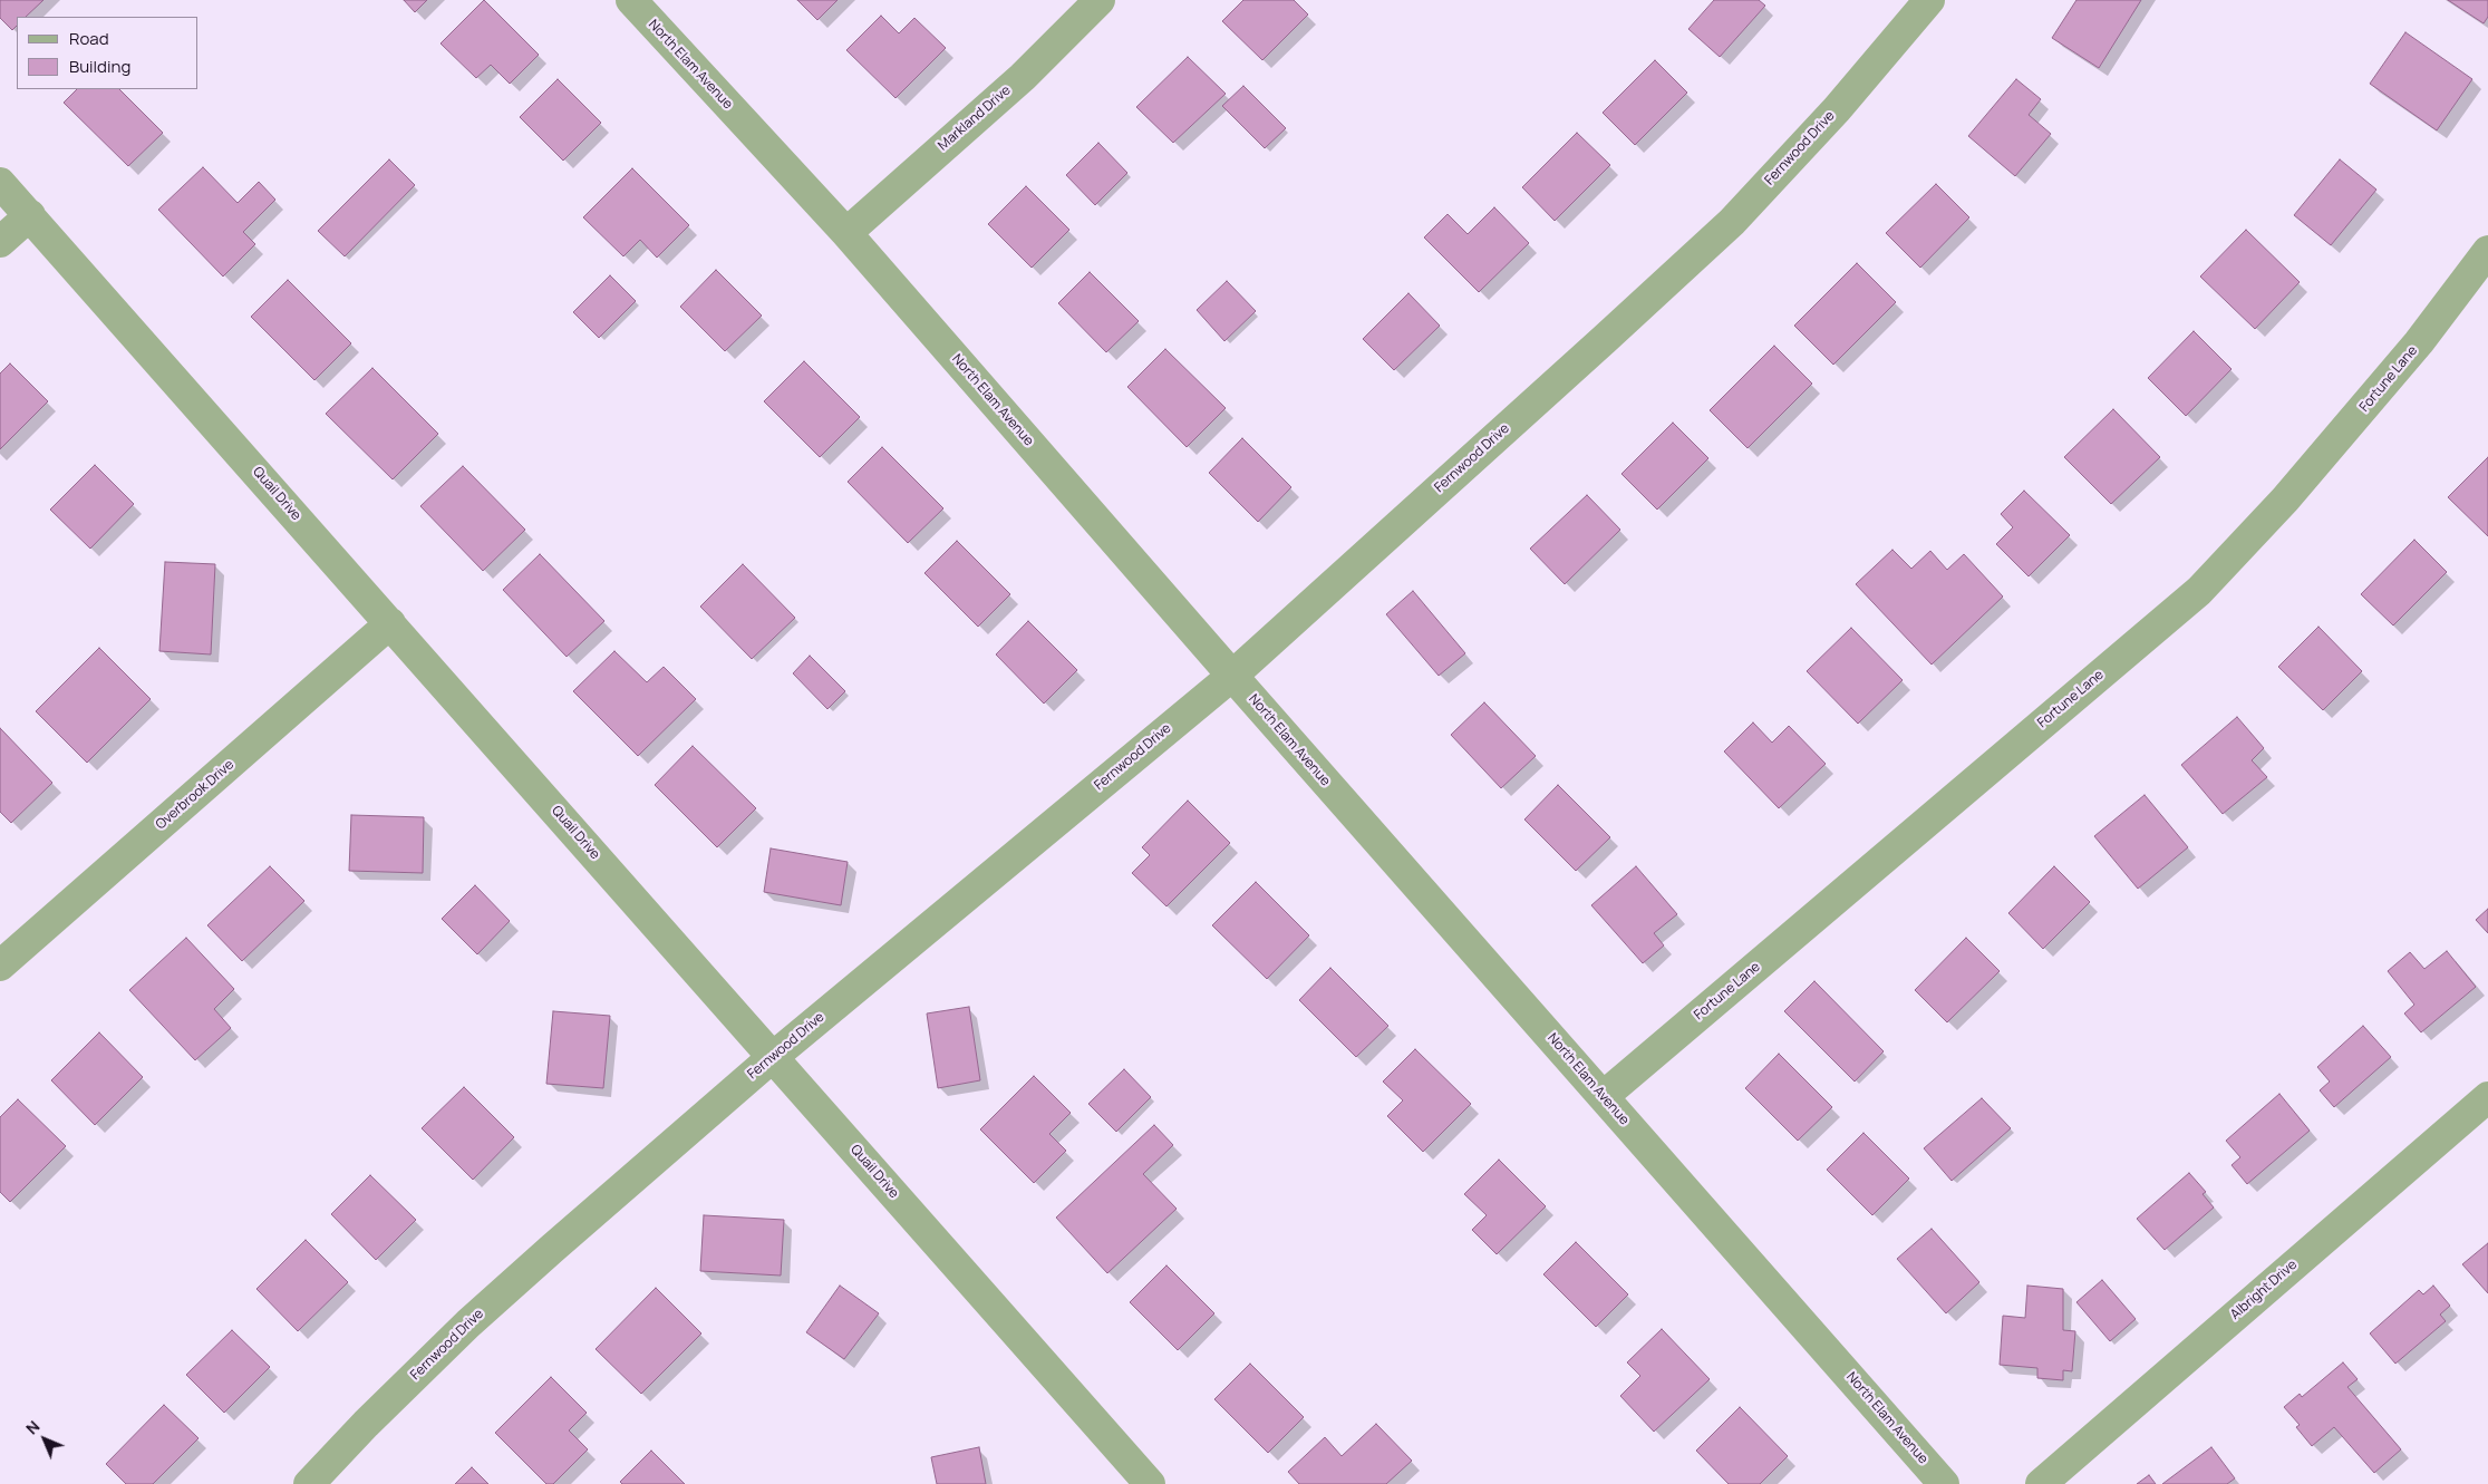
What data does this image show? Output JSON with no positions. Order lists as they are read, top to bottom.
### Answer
{
  "streets": {
    "street": [
      "North Elam Avenue",
      "Markland Drive",
      "Fernwood Drive",
      "Fortune Lane",
      "Quail Drive",
      "Overbrook Drive",
      "Albright Drive"
    ]
  },
  "crossings": [
    ["North Elam Avenue", "Markland Drive"],
    ["North Elam Avenue", "Fernwood Drive"],
    ["North Elam Avenue", "Fortune Lane"],
    ["Fernwood Drive", "Quail Drive"],
    ["Quail Drive", "Overbrook Drive"]
  ],
  "legend": ["Road", "Building"],
  "north": "top left"
}
